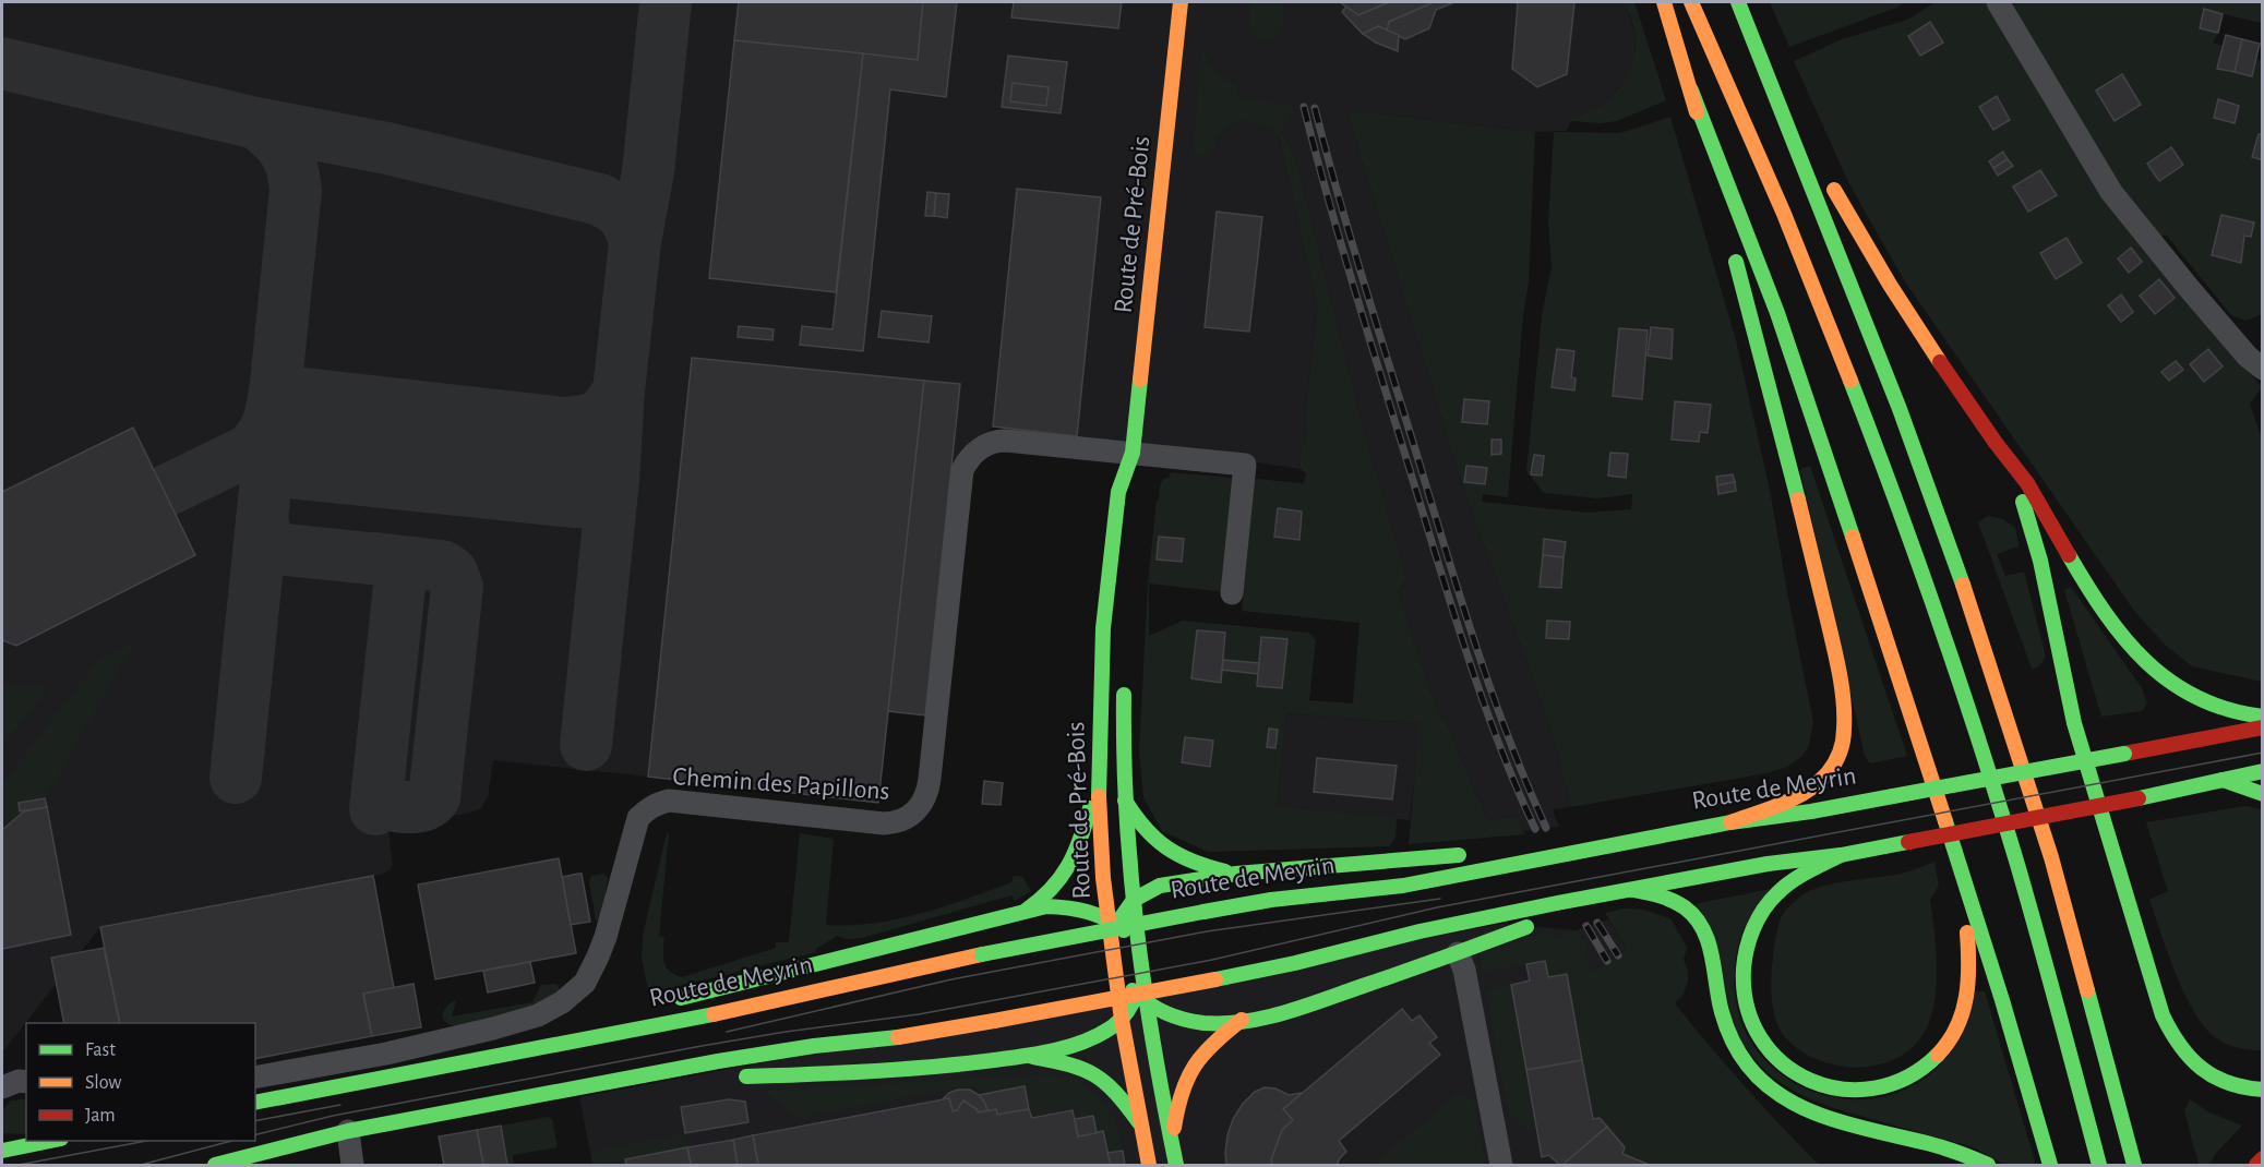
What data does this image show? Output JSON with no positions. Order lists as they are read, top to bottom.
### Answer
{
  "streets": {
    "main road": ["Route de Pré-Bois", "Route de Meyrin"],
    "street": ["Chemin des Papillons"]
  },
  "crossings": [
    ["Route de Pré-Bois", "Chemin des Papillons"]
  ],
  "legend": ["Fast", "Slow", "Jam"]
}
